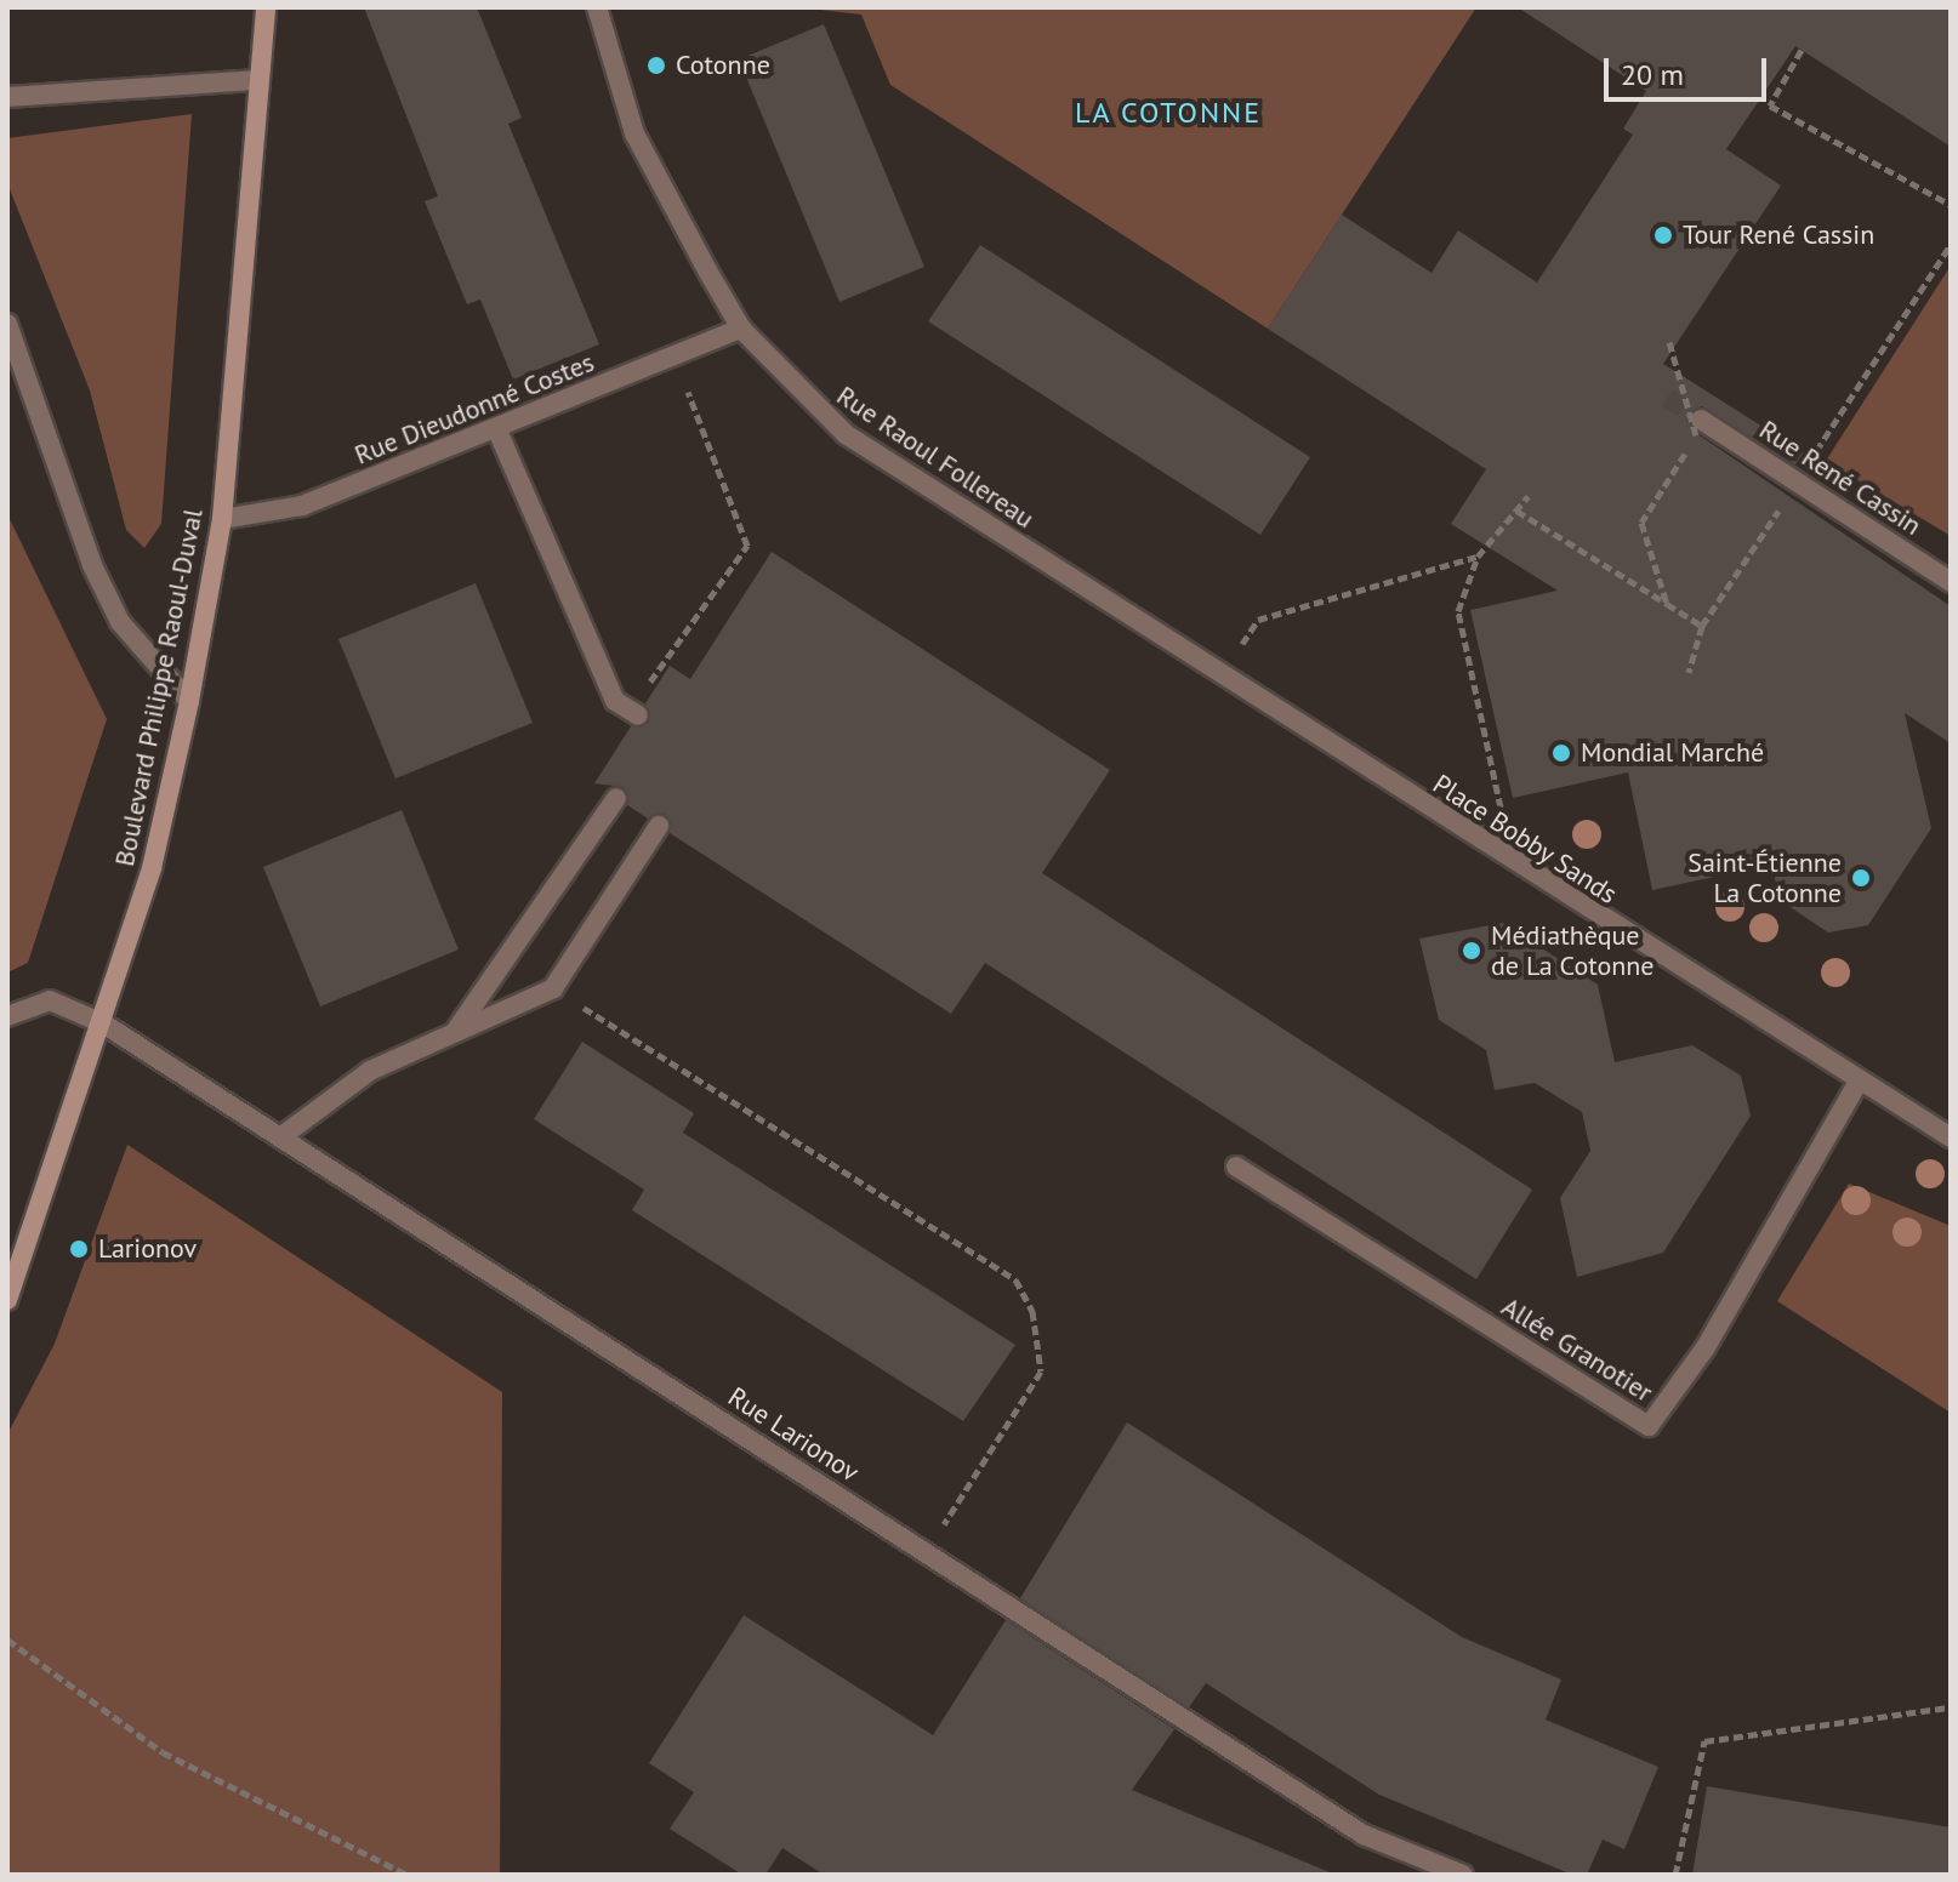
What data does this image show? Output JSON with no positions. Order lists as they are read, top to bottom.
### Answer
{
  "streets": {
    "street": [
      "Rue Dieudonné Costes",
      "Rue Raoul Follereau",
      "Rue René Cassin",
      "Boulevard Philippe Raoul-Duval",
      "Place Bobby Sands",
      "Allée Granotier",
      "Rue Larionov"
    ]
  },
  "crossings": [
    ["Rue Dieudonné Costes", "Rue Raoul Follereau"],
    ["Rue Dieudonné Costes", "Boulevard Philippe Raoul-Duval"],
    ["Rue Raoul Follereau", "Place Bobby Sands"],
    ["Boulevard Philippe Raoul-Duval", "Rue Larionov"],
    ["Place Bobby Sands", "Allée Granotier"]
  ],
  "districts": ["LA COTONNE"],
  "places": [
    "Cotonne",
    "Tour René Cassin",
    "Mondial Marché",
    "Saint-Étienne La Cotonne",
    "Médiathèque de La Cotonne",
    "Larionov"
  ],
  "scale_bar": "20 m"
}
